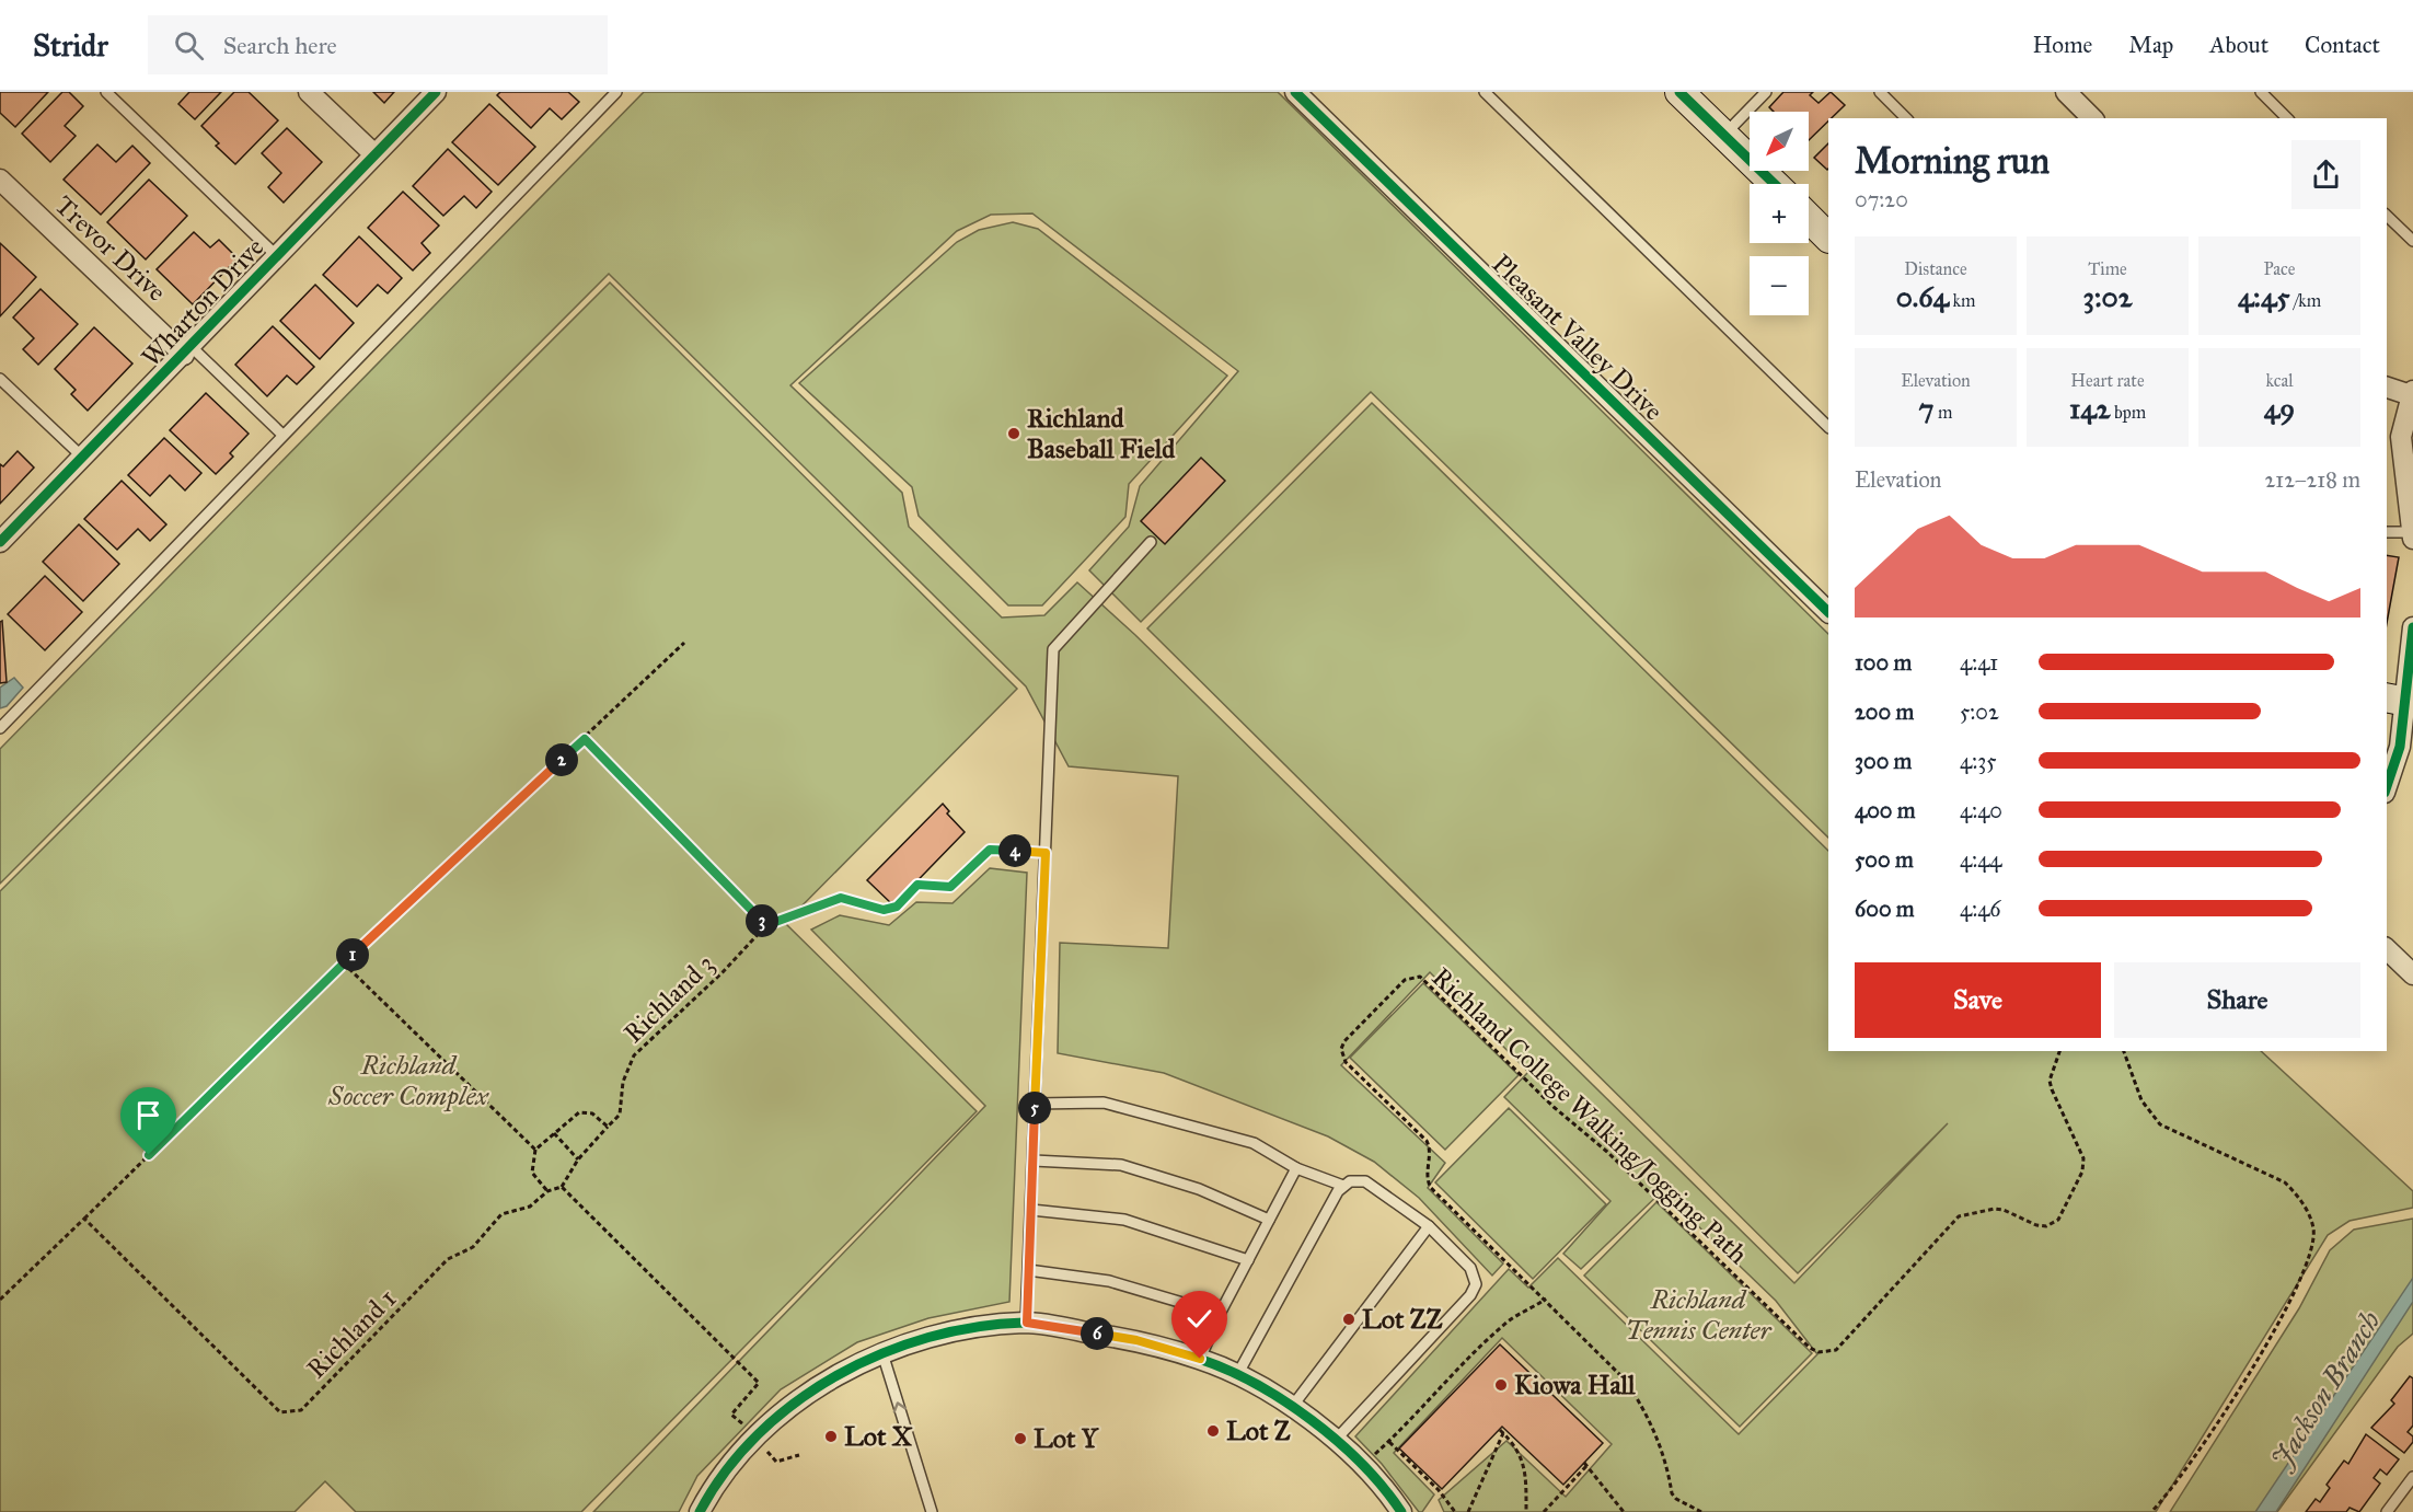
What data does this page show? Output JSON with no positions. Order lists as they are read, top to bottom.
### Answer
{
  "streets": {
    "street": ["Trevor Drive", "Wharton Drive", "Pleasant Valley Drive"],
    "path": ["Richland 3", "Richland College Walking/Jogging Path", "Richland 1"]
  },
  "crossings": [
    ["Trevor Drive", "Wharton Drive"],
    ["Richland 3", "Richland 1"]
  ],
  "water": ["Jackson Branch"],
  "parks": ["Richland Soccer Complex", "Richland Tennis Center"],
  "places": [
    "Richland Baseball Field",
    "Lot ZZ",
    "Kiowa Hall",
    "Lot Z",
    "Lot X",
    "Lot Y"
  ],
  "north": "bottom left",
  "page": {
    "header": "Stridr",
    "search": "Search here",
    "nav": [
      "Home",
      "Map",
      "About",
      "Contact"
    ],
    "map_buttons": ["+", "−"],
    "heading": ["Morning run", "07:20"],
    "stats": [
      ["Distance", "0.64 km"],
      ["Time", "3:02"],
      ["Pace", "4:45 /km"],
      ["Elevation", "7 m"],
      ["Heart rate", "142 bpm"],
      ["kcal", "49"]
    ],
    "chart": ["Elevation", "212–218 m"],
    "list": [
      {
        "name": "100 m",
        "note": "4:41"
      },
      {
        "name": "200 m",
        "note": "5:02"
      },
      {
        "name": "300 m",
        "note": "4:35"
      },
      {
        "name": "400 m",
        "note": "4:40"
      },
      {
        "name": "500 m",
        "note": "4:44"
      },
      {
        "name": "600 m",
        "note": "4:46"
      }
    ],
    "pins": [
      "2",
      "4",
      "3",
      "1",
      "5",
      "6"
    ],
    "buttons": ["Save", "Share"]
  }
}
